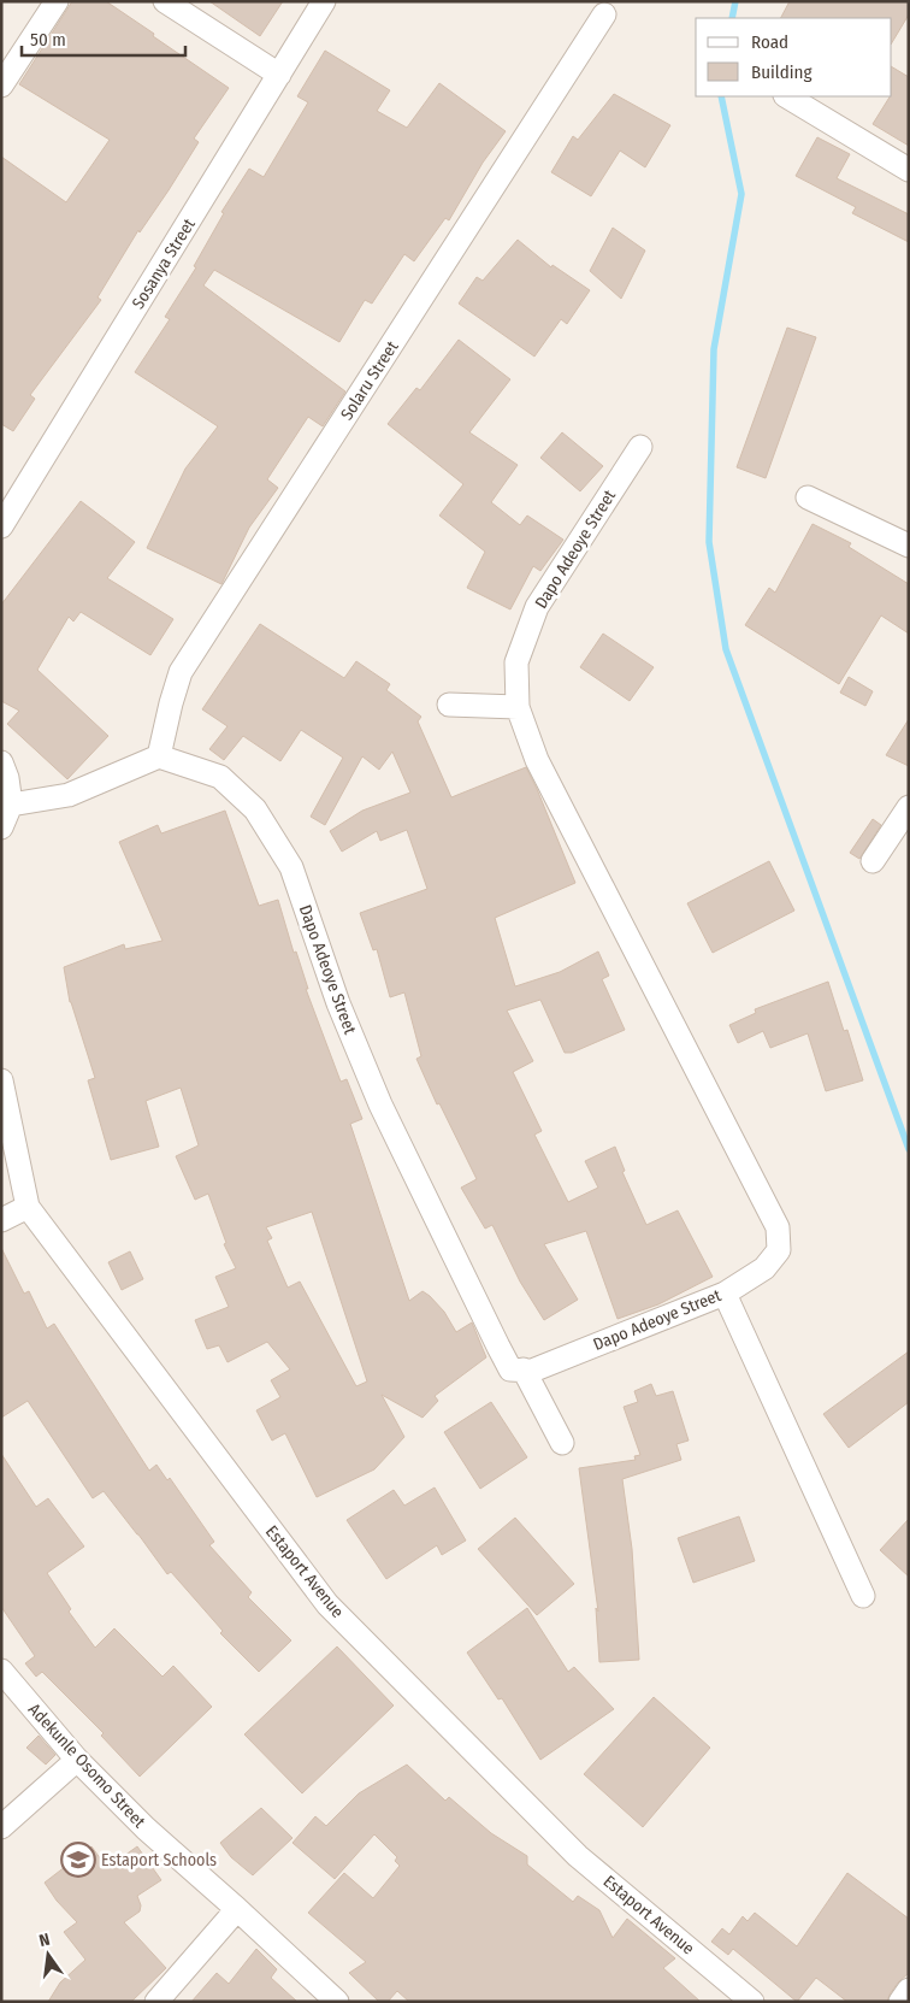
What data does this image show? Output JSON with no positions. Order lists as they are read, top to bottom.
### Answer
{
  "streets": {
    "street": [
      "Sosanya Street",
      "Solaru Street",
      "Dapo Adeoye Street",
      "Estaport Avenue",
      "Adekunle Osomo Street"
    ]
  },
  "crossings": [
    ["Solaru Street", "Dapo Adeoye Street"]
  ],
  "places": {
    "school or university": ["Estaport Schools"]
  },
  "legend": ["Road", "Building"],
  "scale_bar": "50 m",
  "north": "top"
}
